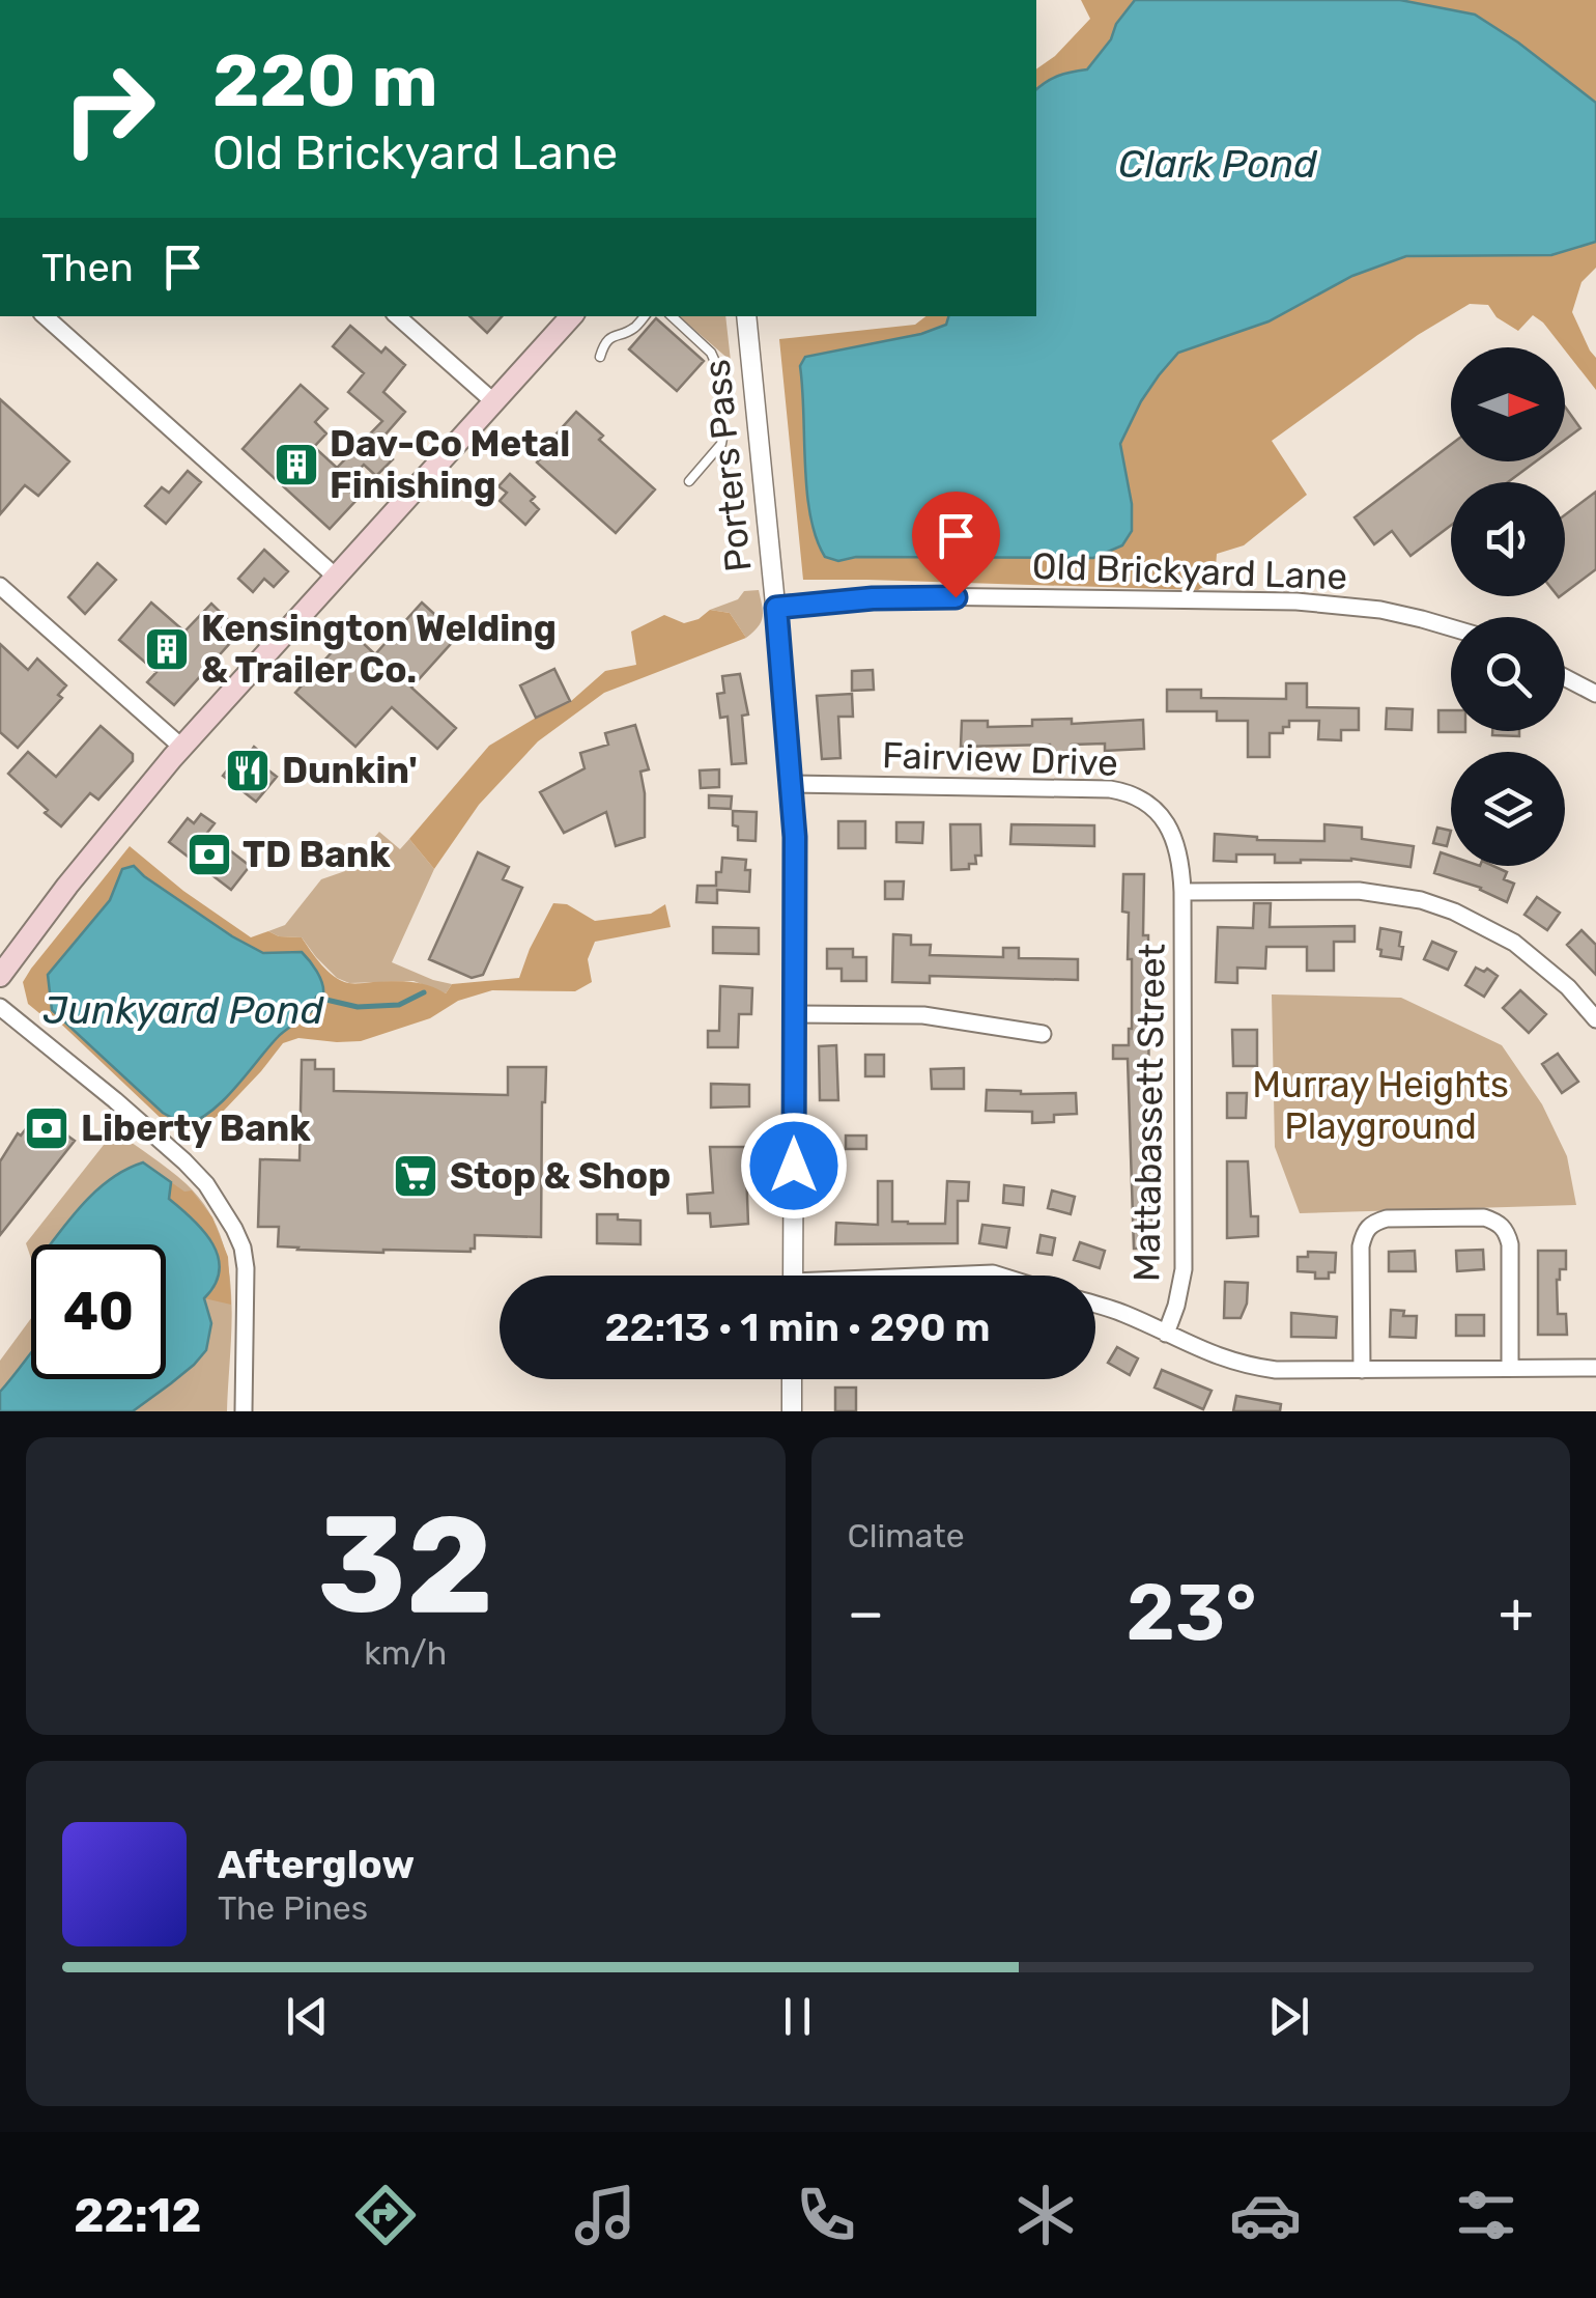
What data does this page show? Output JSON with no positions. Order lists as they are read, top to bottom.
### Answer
{
  "streets": {
    "street": [
      "Porters Pass",
      "Old Brickyard Lane",
      "Fairview Drive",
      "Mattabassett Street"
    ]
  },
  "crossings": [
    ["Porters Pass", "Old Brickyard Lane"],
    ["Porters Pass", "Fairview Drive"],
    ["Fairview Drive", "Mattabassett Street"]
  ],
  "water": ["Clark Pond", "Junkyard Pond"],
  "parks": ["Murray Heights Playground"],
  "places": {
    "building": ["Dav-Co Metal Finishing", "Kensington Welding & Trailer Co."],
    "restaurant": ["Dunkin'"],
    "bank": ["TD Bank", "Liberty Bank"],
    "supermarket": ["Stop & Shop"]
  },
  "north": "right",
  "page": {
    "turn": ["220 m", "Old Brickyard Lane"],
    "then": "Then",
    "limit": "40",
    "trip": "22:13 · 1 min · 290 m",
    "tile": [
      ["32", "km/h"],
      "Climate"
    ],
    "heat": ["−", "23°", "+"],
    "song": ["Afterglow", "The Pines"],
    "tabs": "22:12"
  }
}
